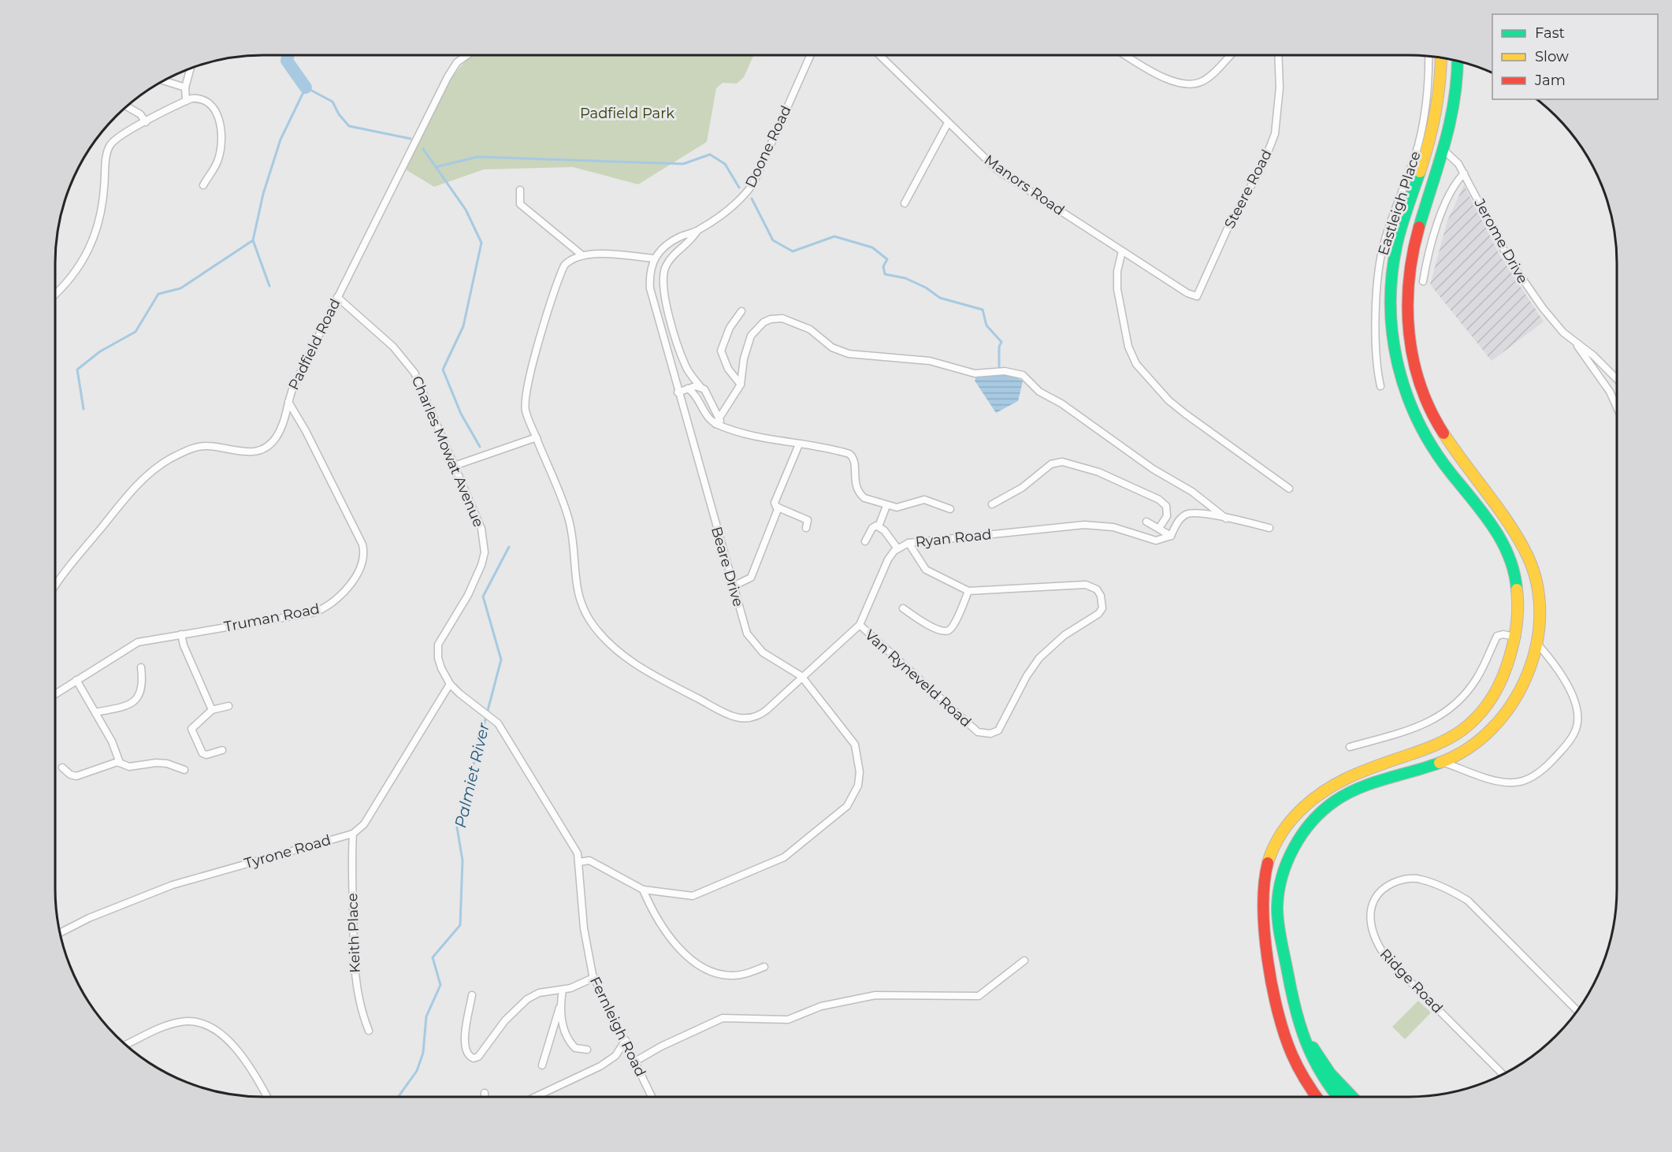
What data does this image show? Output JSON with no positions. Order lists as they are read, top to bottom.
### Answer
{
  "streets": {
    "street": [
      "Doone Road",
      "Manors Road",
      "Steere Road",
      "Eastleigh Place",
      "Jerome Drive",
      "Padfield Road",
      "Charles Mowat Avenue",
      "Ryan Road",
      "Beare Drive",
      "Truman Road",
      "Van Ryneveld Road",
      "Tyrone Road",
      "Keith Place",
      "Ridge Road",
      "Fernleigh Road"
    ]
  },
  "crossings": [
    ["Doone Road", "Beare Drive"],
    ["Manors Road", "Steere Road"],
    ["Padfield Road", "Charles Mowat Avenue"],
    ["Padfield Road", "Truman Road"],
    ["Charles Mowat Avenue", "Fernleigh Road"],
    ["Ryan Road", "Beare Drive"],
    ["Ryan Road", "Van Ryneveld Road"],
    ["Tyrone Road", "Keith Place"]
  ],
  "water": ["Palmiet River"],
  "parks": ["Padfield Park"],
  "legend": ["Fast", "Slow", "Jam"]
}
